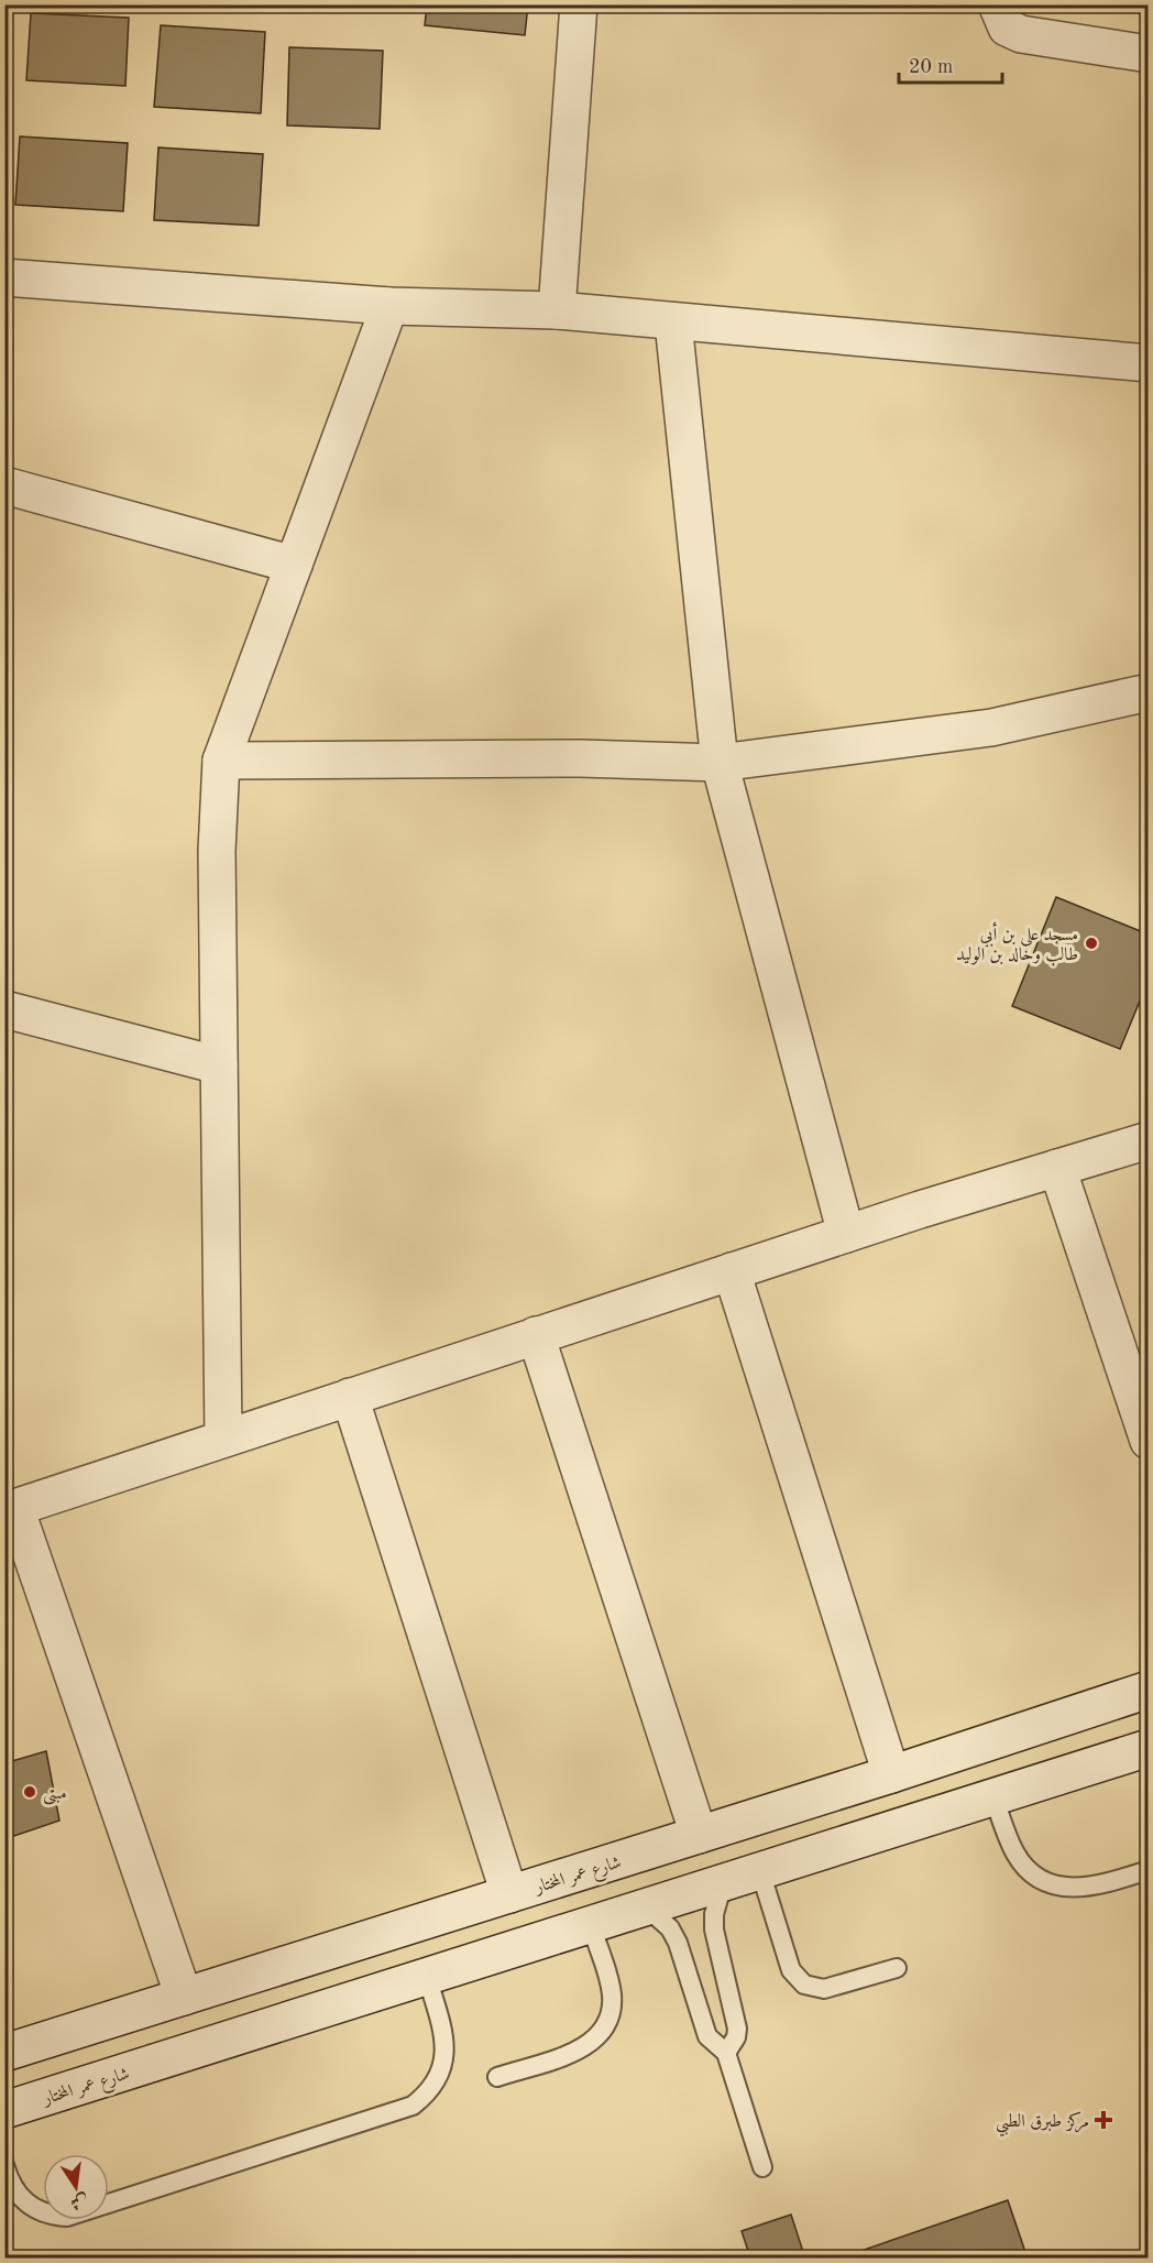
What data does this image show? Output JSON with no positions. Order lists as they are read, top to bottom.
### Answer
{
  "streets": {
    "street": ["شارع عمر المختار"]
  },
  "places": {
    "other": ["مسجد علي بن أبي طالب وخالد بن الوليد", "مبنى"],
    "health": ["مركز طبرق الطبي"]
  },
  "scale_bar": "20 m",
  "north": "bottom"
}
